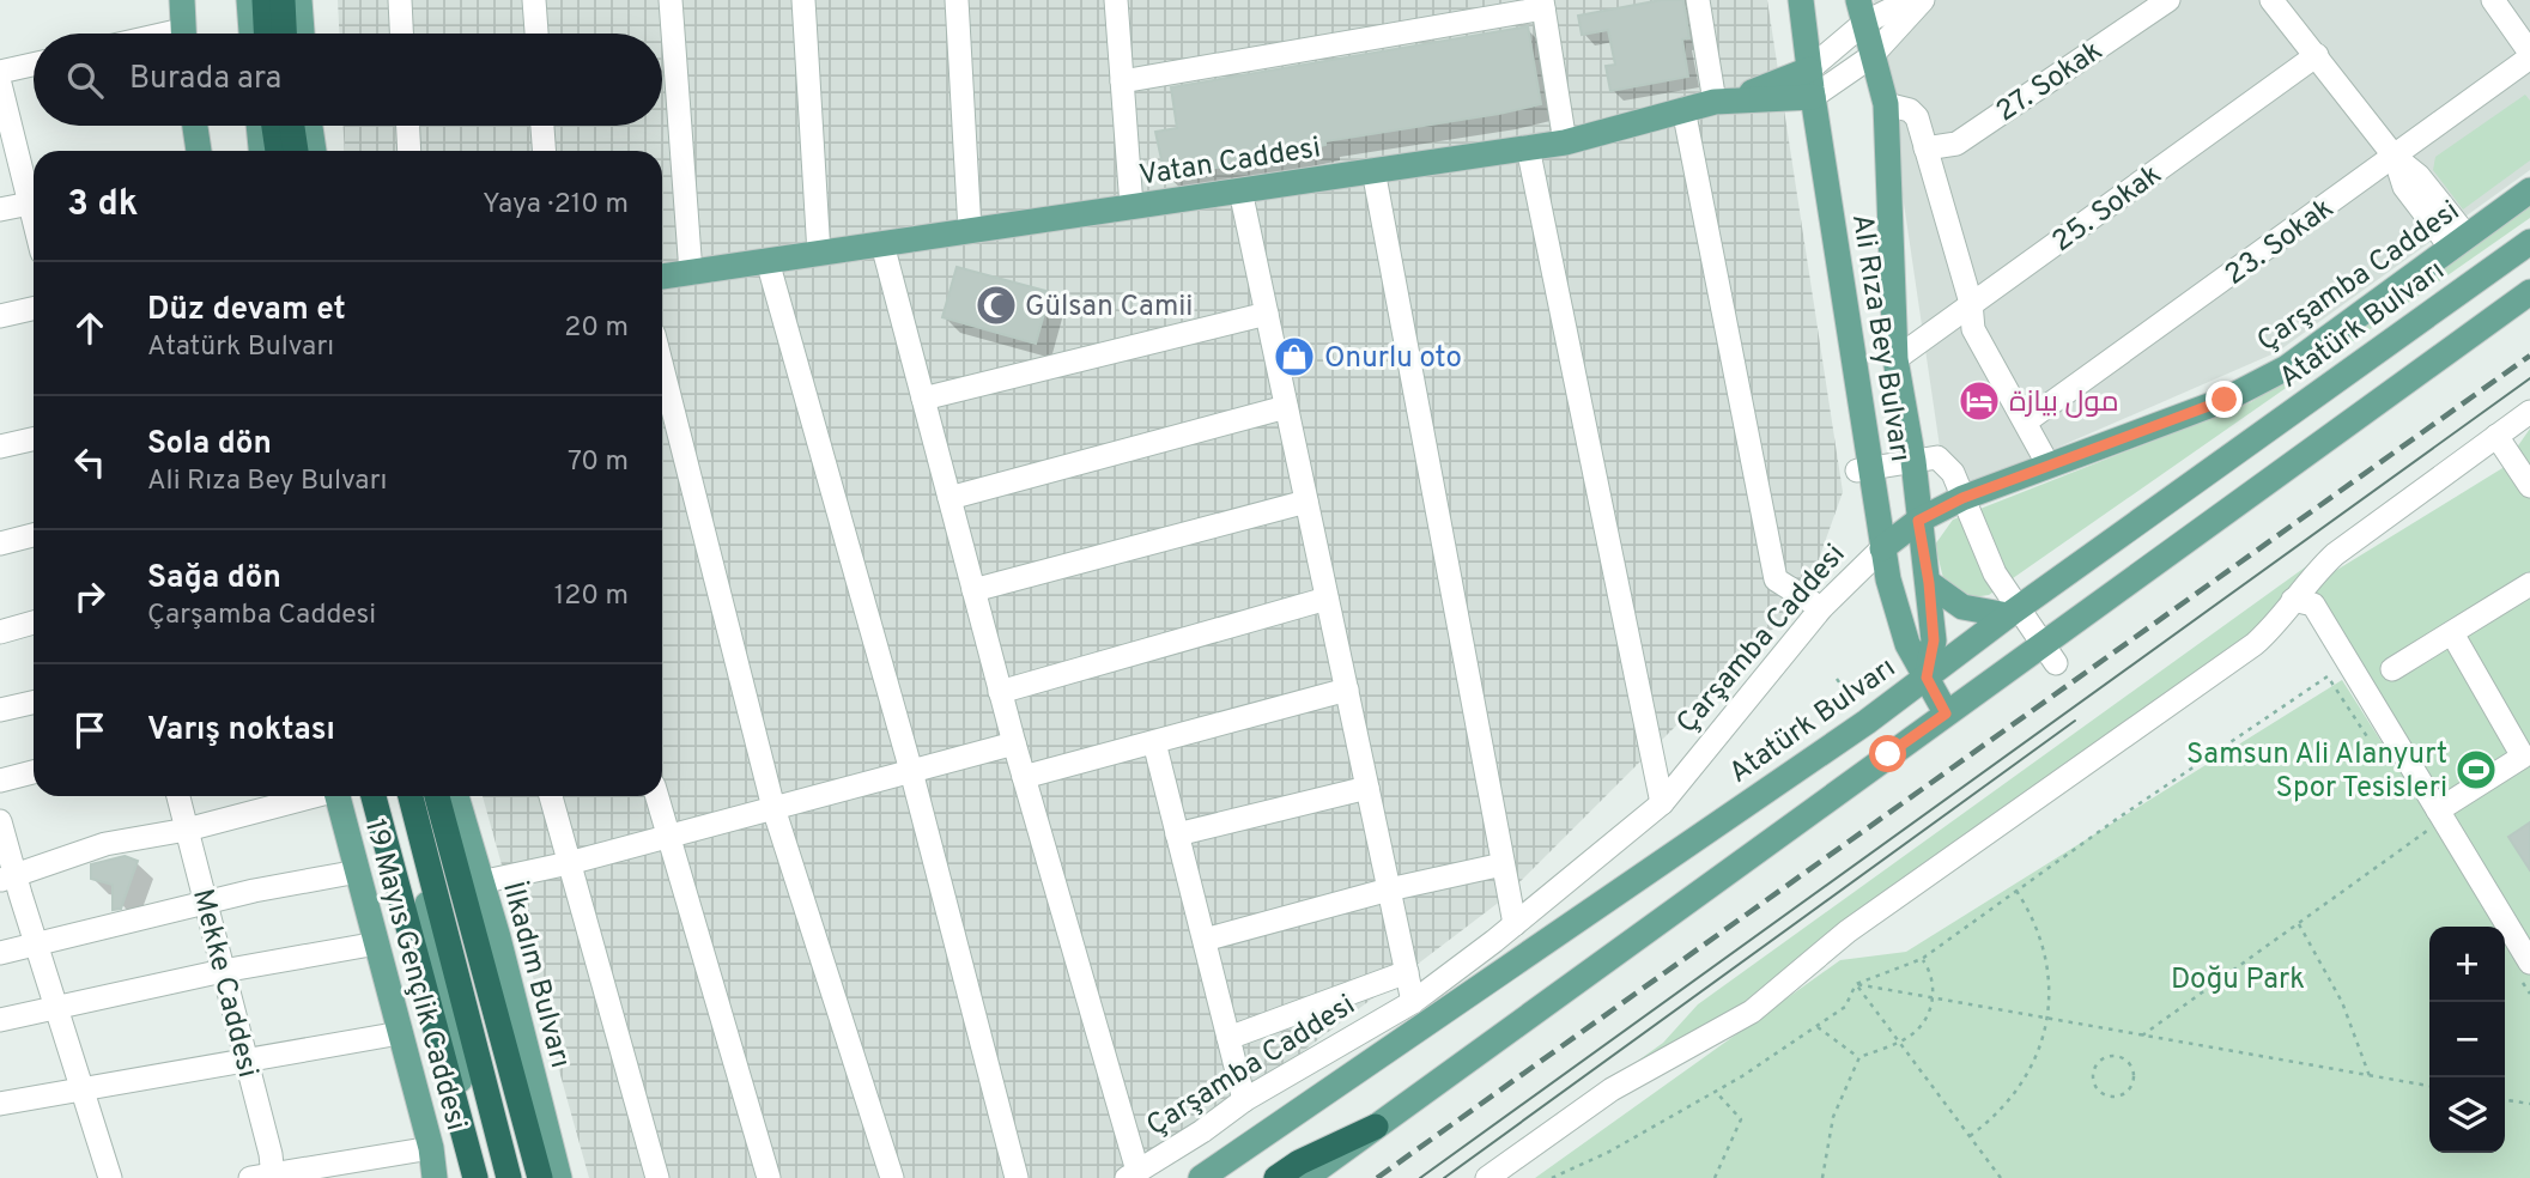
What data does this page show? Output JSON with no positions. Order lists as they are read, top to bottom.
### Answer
{
  "streets": {
    "highway": ["İlkadım Bulvarı"],
    "main road": [
      "Vatan Caddesi",
      "Çarşamba Caddesi",
      "Atatürk Bulvarı",
      "Ali Rıza Bey Bulvarı",
      "19 Mayıs Gençlik Caddesi"
    ],
    "street": [
      "27. Sokak",
      "25. Sokak",
      "23. Sokak",
      "Mekke Caddesi"
    ]
  },
  "crossings": [
    ["Vatan Caddesi", "Ali Rıza Bey Bulvarı"],
    ["25. Sokak", "Ali Rıza Bey Bulvarı"],
    ["Çarşamba Caddesi", "Ali Rıza Bey Bulvarı"],
    ["Atatürk Bulvarı", "Ali Rıza Bey Bulvarı"]
  ],
  "parks": ["Doğu Park"],
  "places": {
    "mosque": ["Gülsan Camii"],
    "shop": ["Onurlu oto"],
    "hotel": ["مول بيازة"],
    "sports": ["Samsun Ali Alanyurt Spor Tesisleri"]
  },
  "page": {
    "search": "Burada ara",
    "heading": ["3 dk", "Yaya · 210 m"],
    "list": [
      ["Düz devam et", "Atatürk Bulvarı", "20 m"],
      ["Sola dön", "Ali Rıza Bey Bulvarı", "70 m"],
      ["Sağa dön", "Çarşamba Caddesi", "120 m"],
      "Varış noktası"
    ],
    "map_buttons": ["+", "−"]
  }
}
